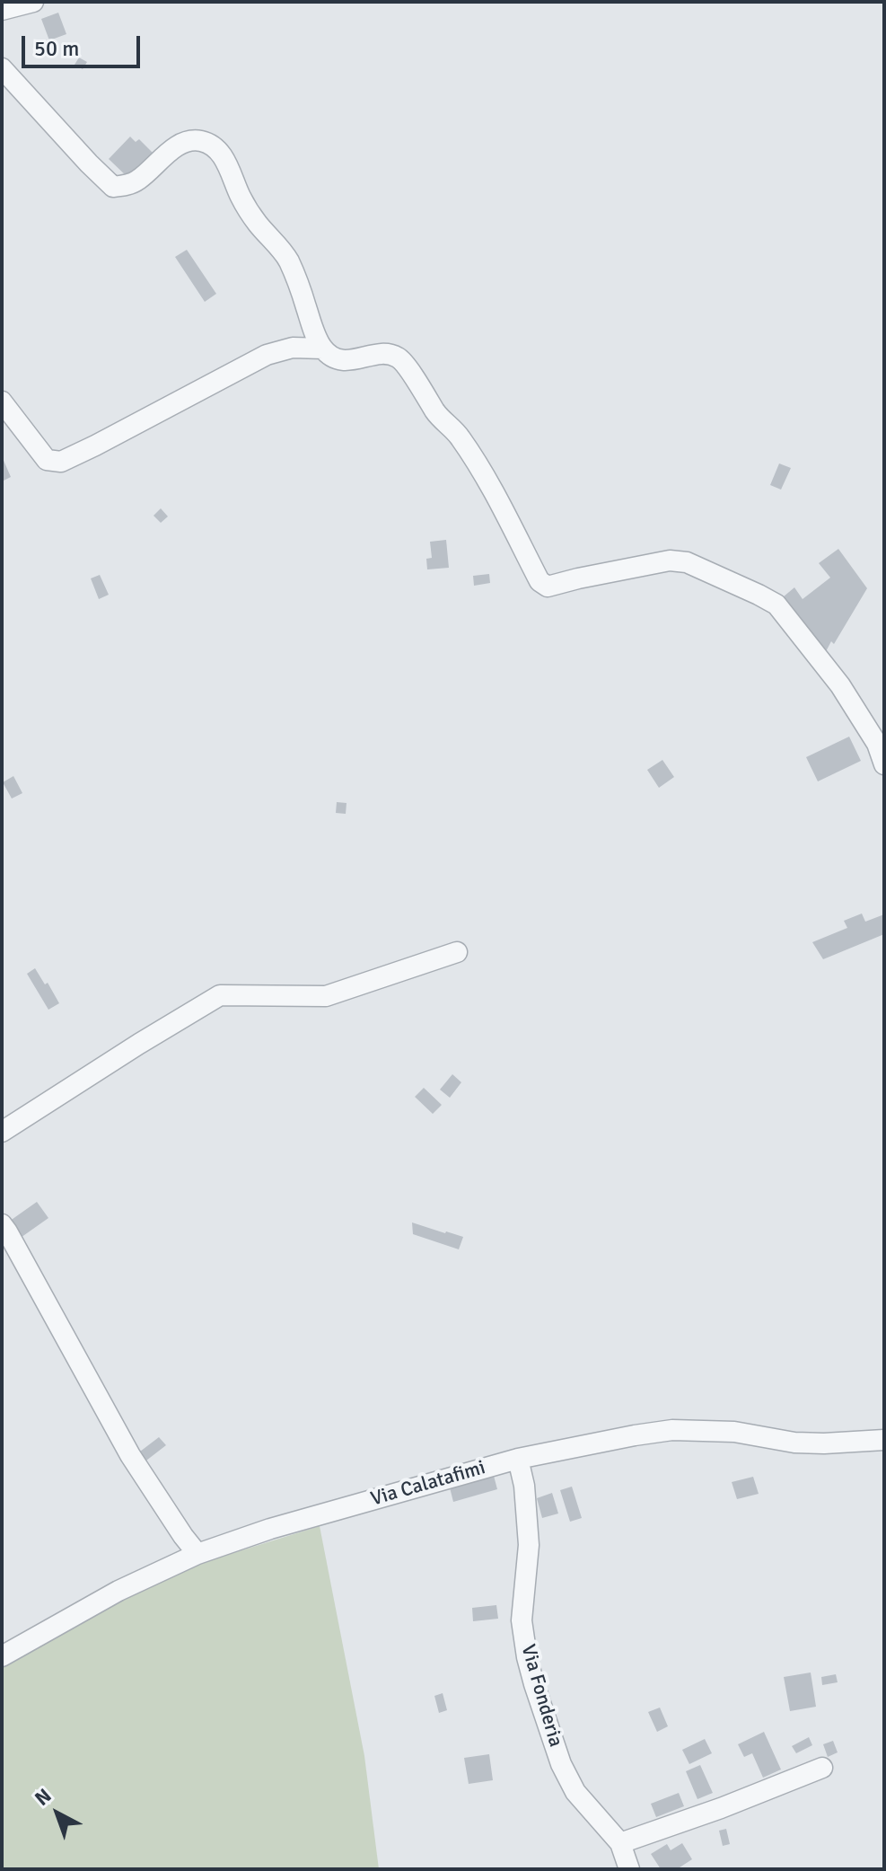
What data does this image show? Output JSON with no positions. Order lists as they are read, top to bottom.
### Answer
{
  "streets": {
    "street": ["Via Calatafimi", "Via Fonderia"]
  },
  "crossings": [
    ["Via Calatafimi", "Via Fonderia"]
  ],
  "scale_bar": "50 m",
  "north": "top left"
}
